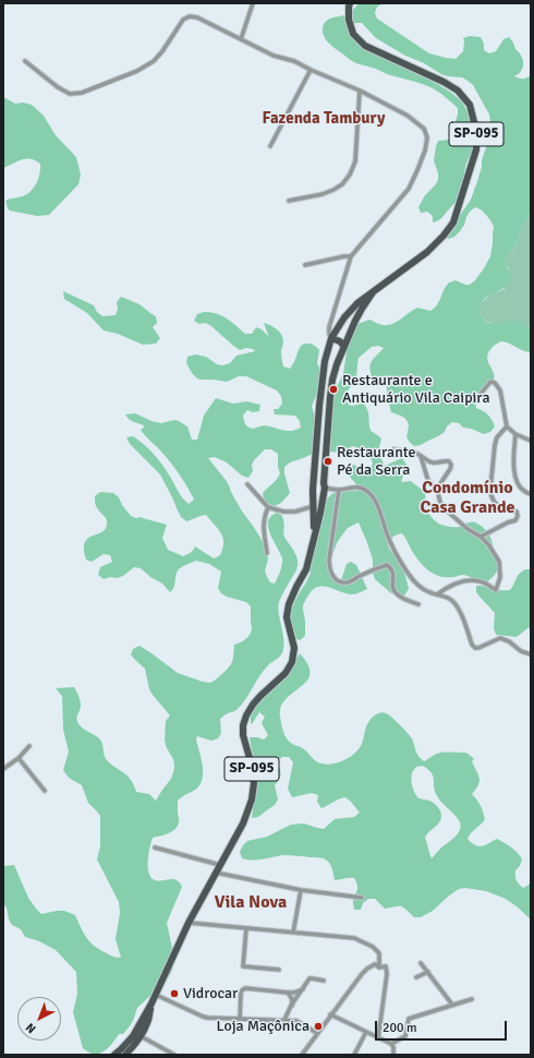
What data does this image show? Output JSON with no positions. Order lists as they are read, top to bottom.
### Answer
{
  "streets": {
    "main road": ["SP-095"]
  },
  "districts": ["Fazenda Tambury", "Condomínio Casa Grande", "Vila Nova"],
  "places": [
    "Restaurante e Antiquário Vila Caipira",
    "Restaurante Pé da Serra",
    "Vidrocar",
    "Loja Maçônica"
  ],
  "scale_bar": "200 m",
  "north": "bottom left"
}
